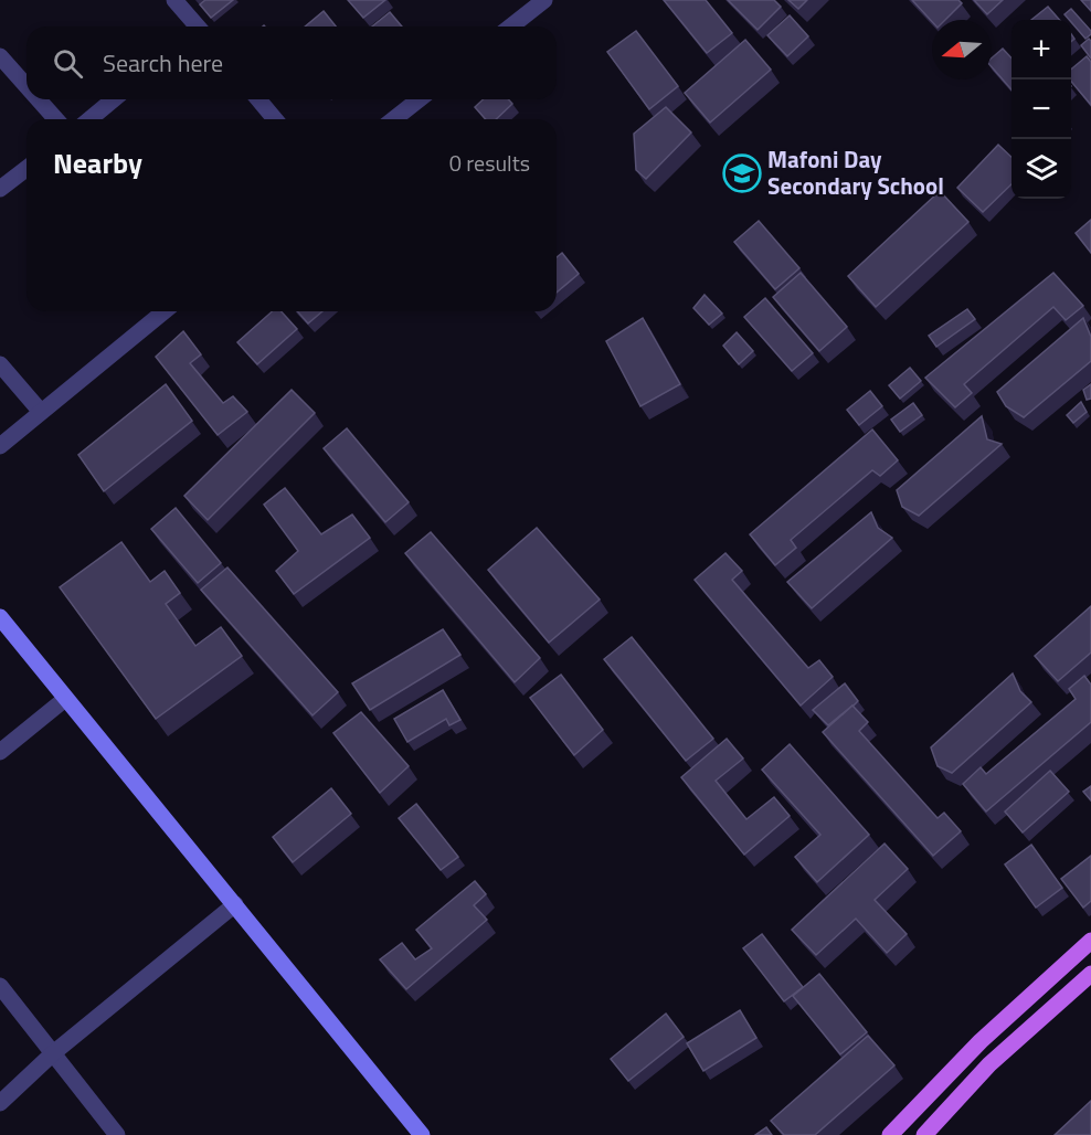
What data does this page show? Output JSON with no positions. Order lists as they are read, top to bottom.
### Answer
{
  "places": {
    "school or university": ["Mafoni Day Secondary School"]
  },
  "north": "left",
  "page": {
    "map_buttons": ["+", "−"],
    "search": "Search here",
    "heading": ["Nearby", "0 results"]
  }
}
